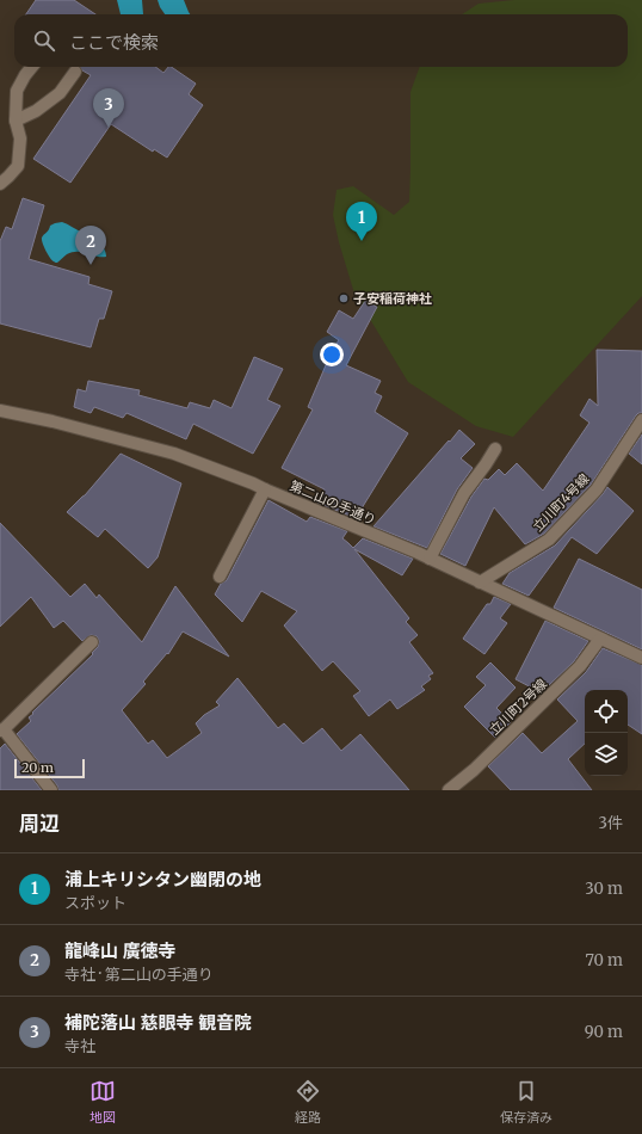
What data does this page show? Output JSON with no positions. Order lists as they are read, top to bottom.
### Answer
{
  "streets": {
    "street": ["第二山の手通り", "立川町4号線", "立川町2号線"]
  },
  "crossings": [
    ["第二山の手通り", "立川町4号線"],
    ["第二山の手通り", "立川町2号線"]
  ],
  "places": ["子安稲荷神社"],
  "scale_bar": "20 m",
  "page": {
    "search": "ここで検索",
    "pins": ["3", "1", "2"],
    "scale": "20 m",
    "heading": ["周辺", "3件"],
    "list": [
      {
        "mark": "1",
        "name": "浦上キリシタン幽閉の地",
        "note": "スポット",
        "value": "30 m"
      },
      {
        "mark": "2",
        "name": "龍峰山 廣徳寺",
        "note": "寺社 · 第二山の手通り",
        "value": "70 m"
      },
      {
        "mark": "3",
        "name": "補陀落山 慈眼寺 観音院",
        "note": "寺社",
        "value": "90 m"
      }
    ],
    "nav": ["地図", "経路", "保存済み"]
  }
}
